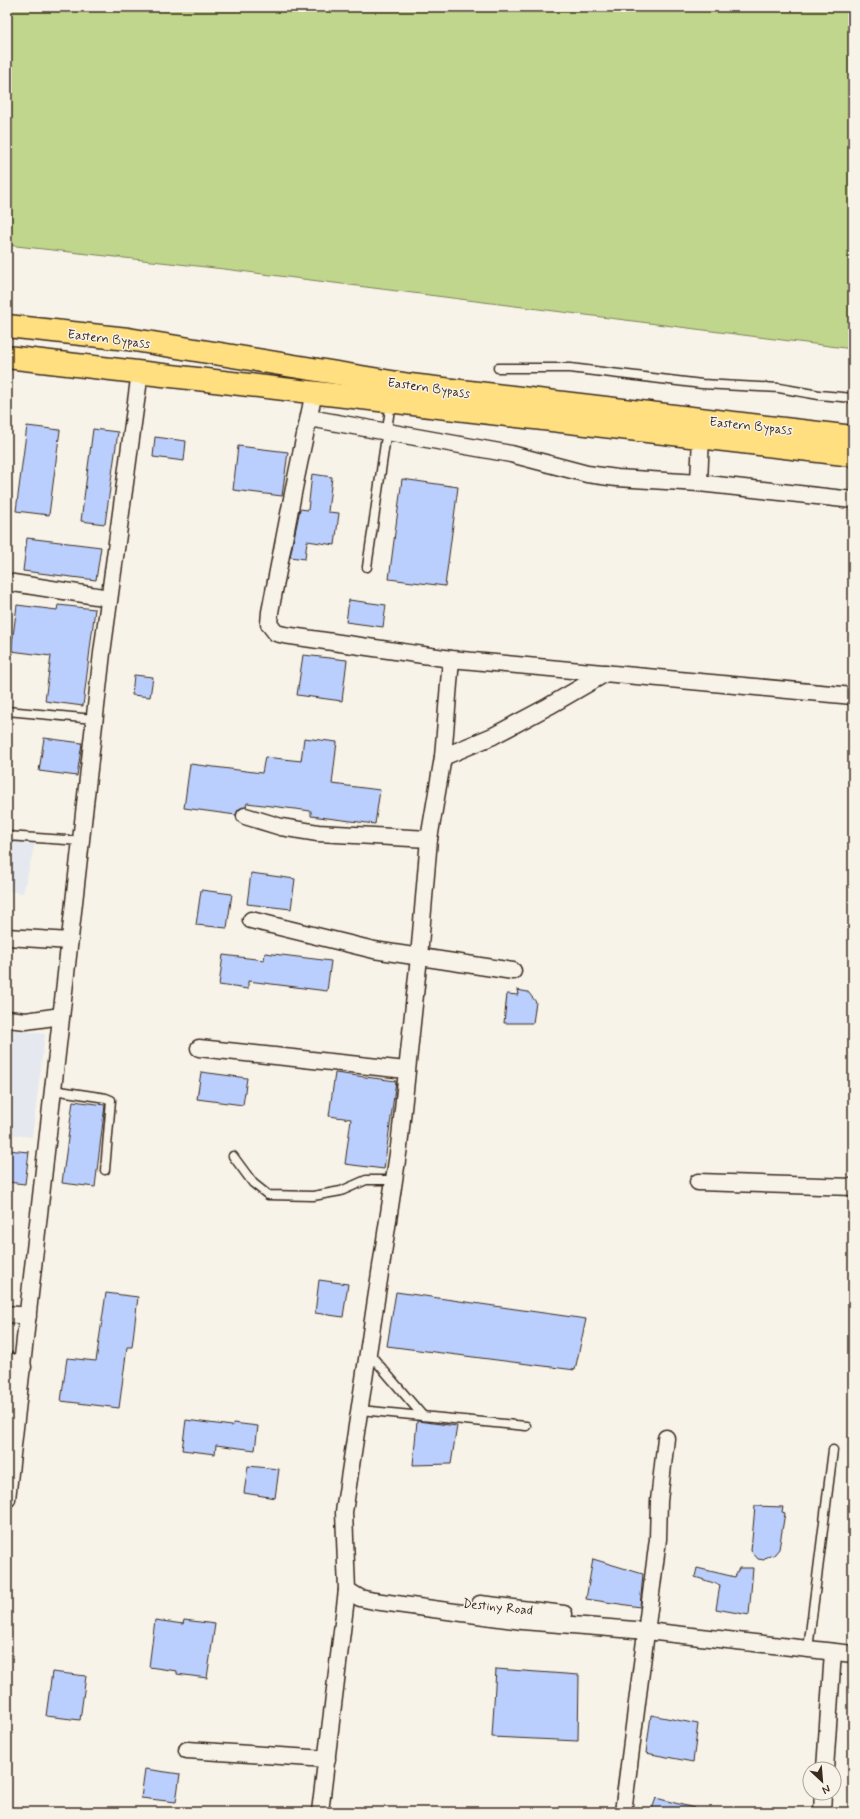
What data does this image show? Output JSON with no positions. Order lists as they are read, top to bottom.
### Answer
{
  "streets": {
    "main road": ["Eastern Bypass"]
  },
  "north": "bottom right"
}
